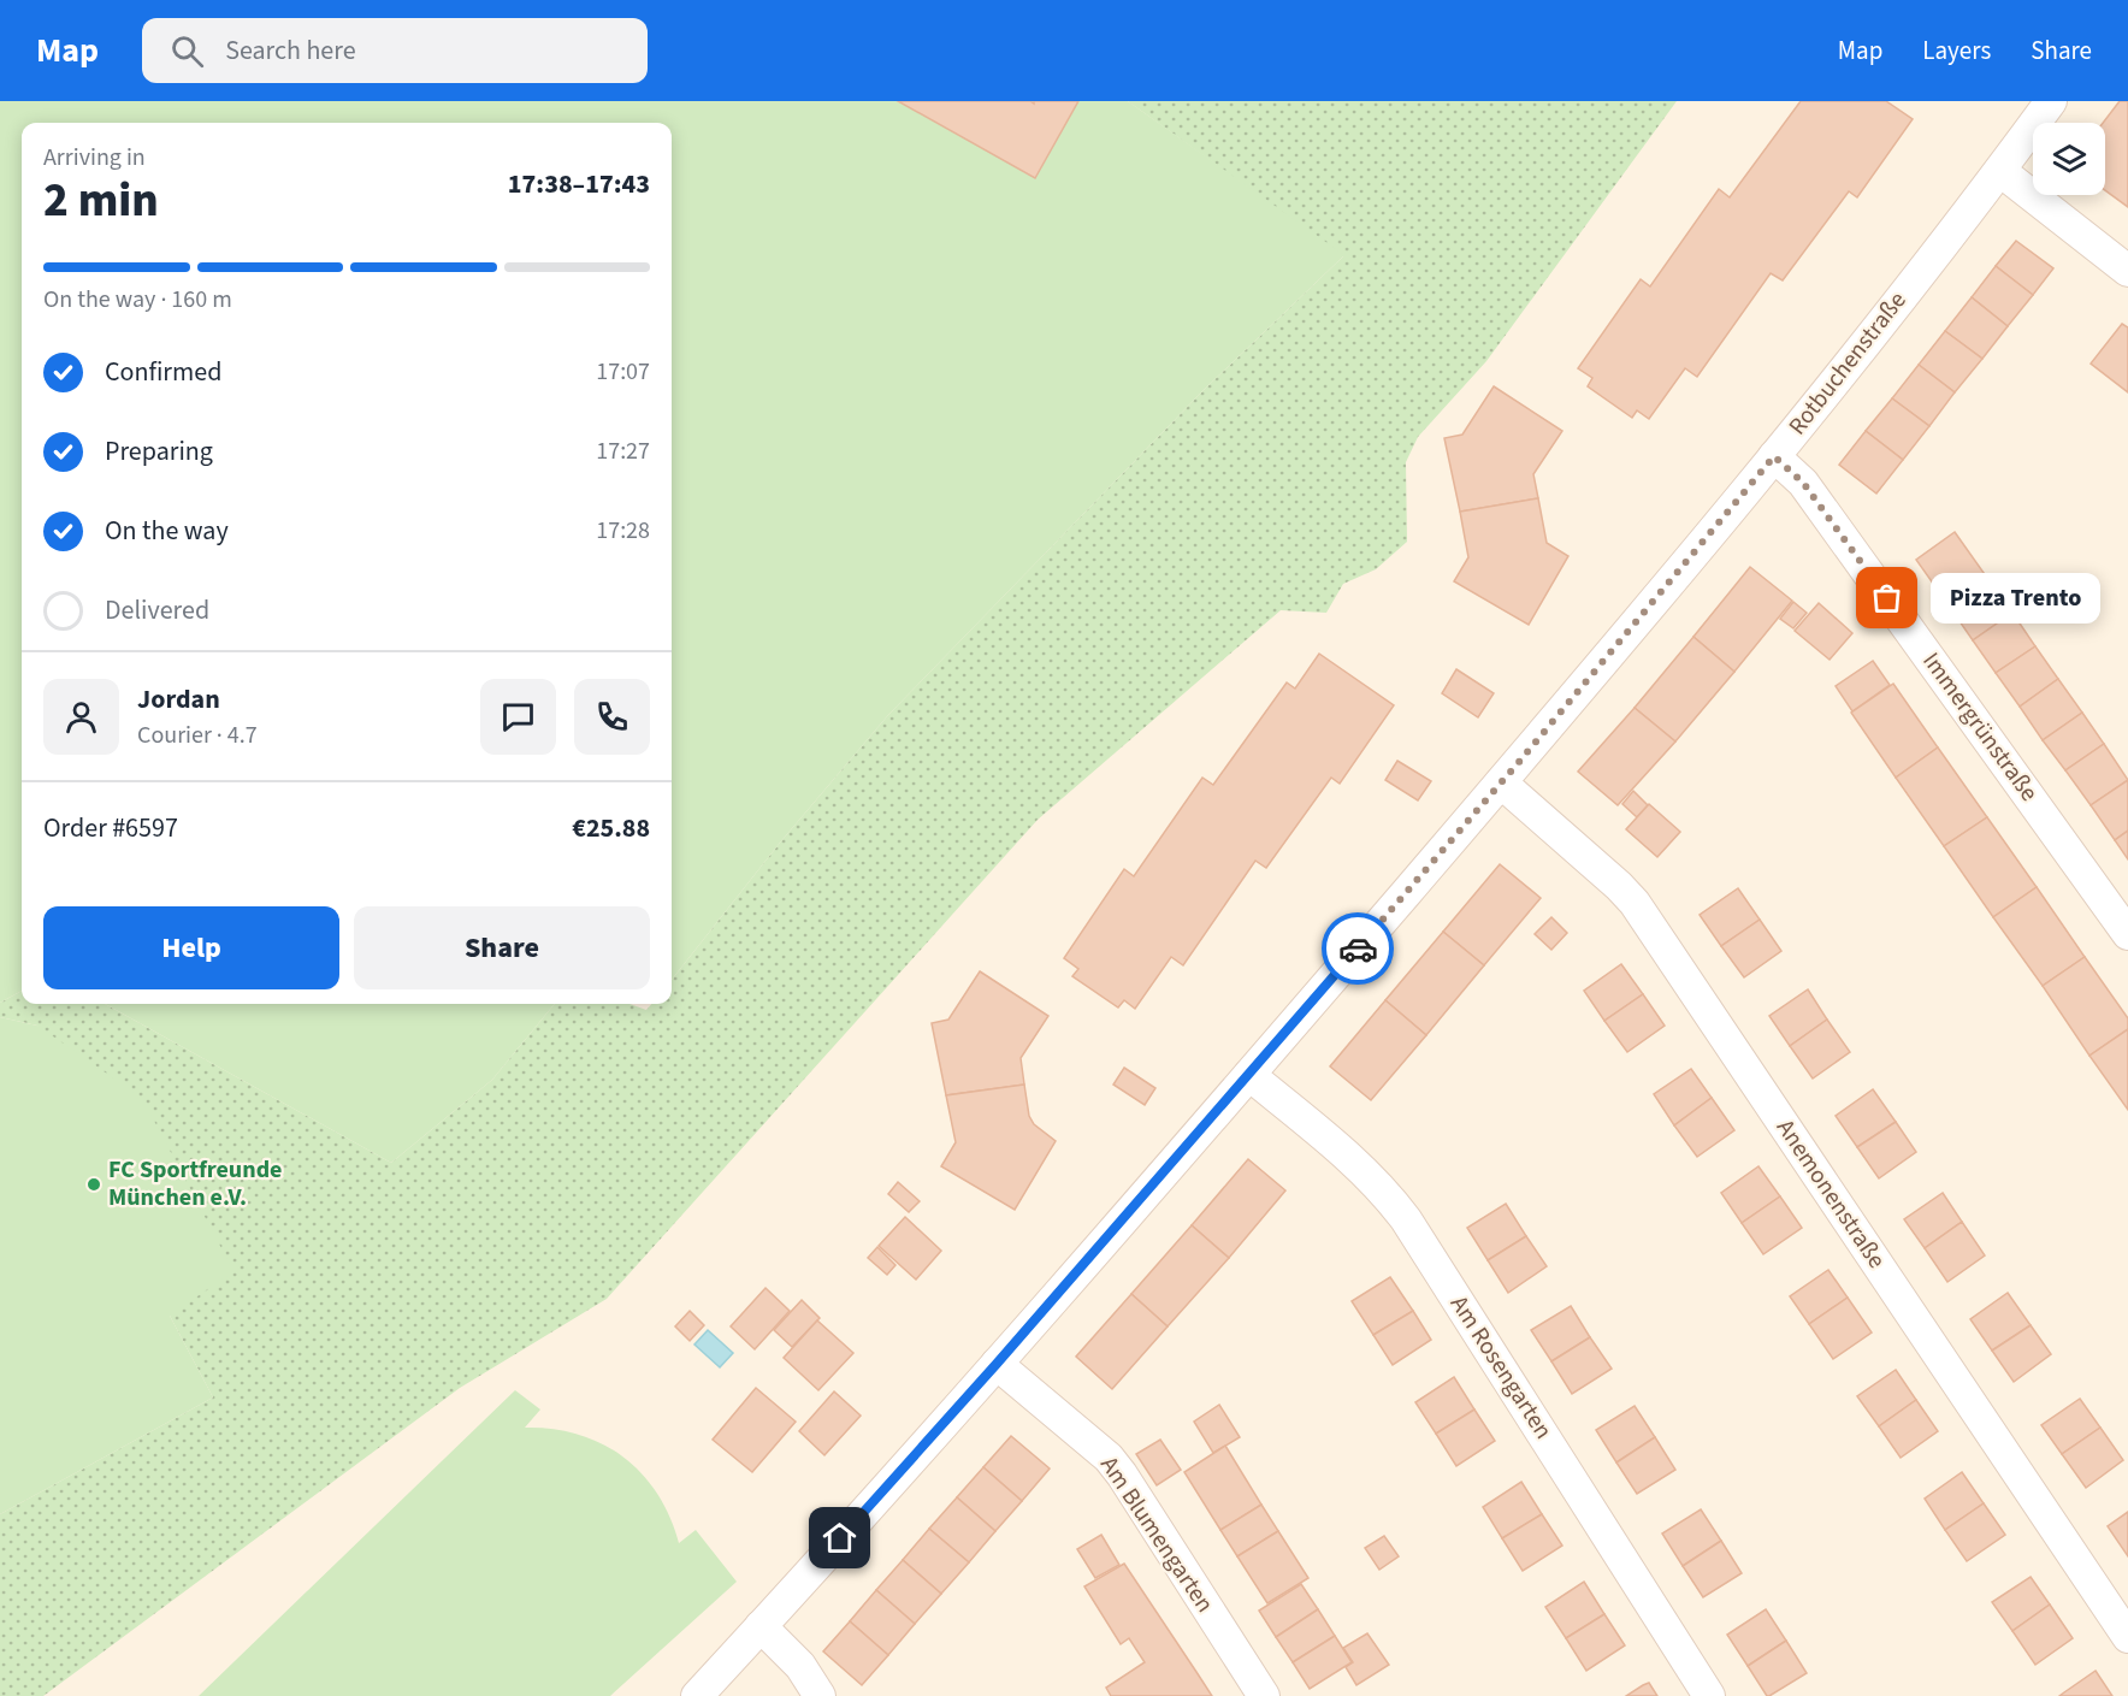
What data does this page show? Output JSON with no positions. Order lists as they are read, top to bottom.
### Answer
{
  "streets": {
    "street": [
      "Rotbuchenstraße",
      "Immergrünstraße",
      "Anemonenstraße",
      "Am Rosengarten",
      "Am Blumengarten"
    ]
  },
  "crossings": [
    ["Rotbuchenstraße", "Immergrünstraße"],
    ["Rotbuchenstraße", "Anemonenstraße"],
    ["Rotbuchenstraße", "Am Rosengarten"],
    ["Rotbuchenstraße", "Am Blumengarten"]
  ],
  "places": ["Pizza Trento", "FC Sportfreunde München e.V."],
  "page": {
    "header": "Map",
    "search": "Search here",
    "nav": ["Map", "Layers", "Share"],
    "heading": ["2 min", "Arriving in", "17:38–17:43"],
    "panel": [
      "Jordan",
      "Courier · 4.7",
      "Order #6597",
      "€25.88"
    ],
    "bar": "On the way · 160 m",
    "list": [
      ["Confirmed", "17:07"],
      ["Preparing", "17:27"],
      ["On the way", "17:28"],
      "Delivered"
    ],
    "bubble": "Pizza Trento",
    "buttons": ["Help", "Share"]
  }
}
